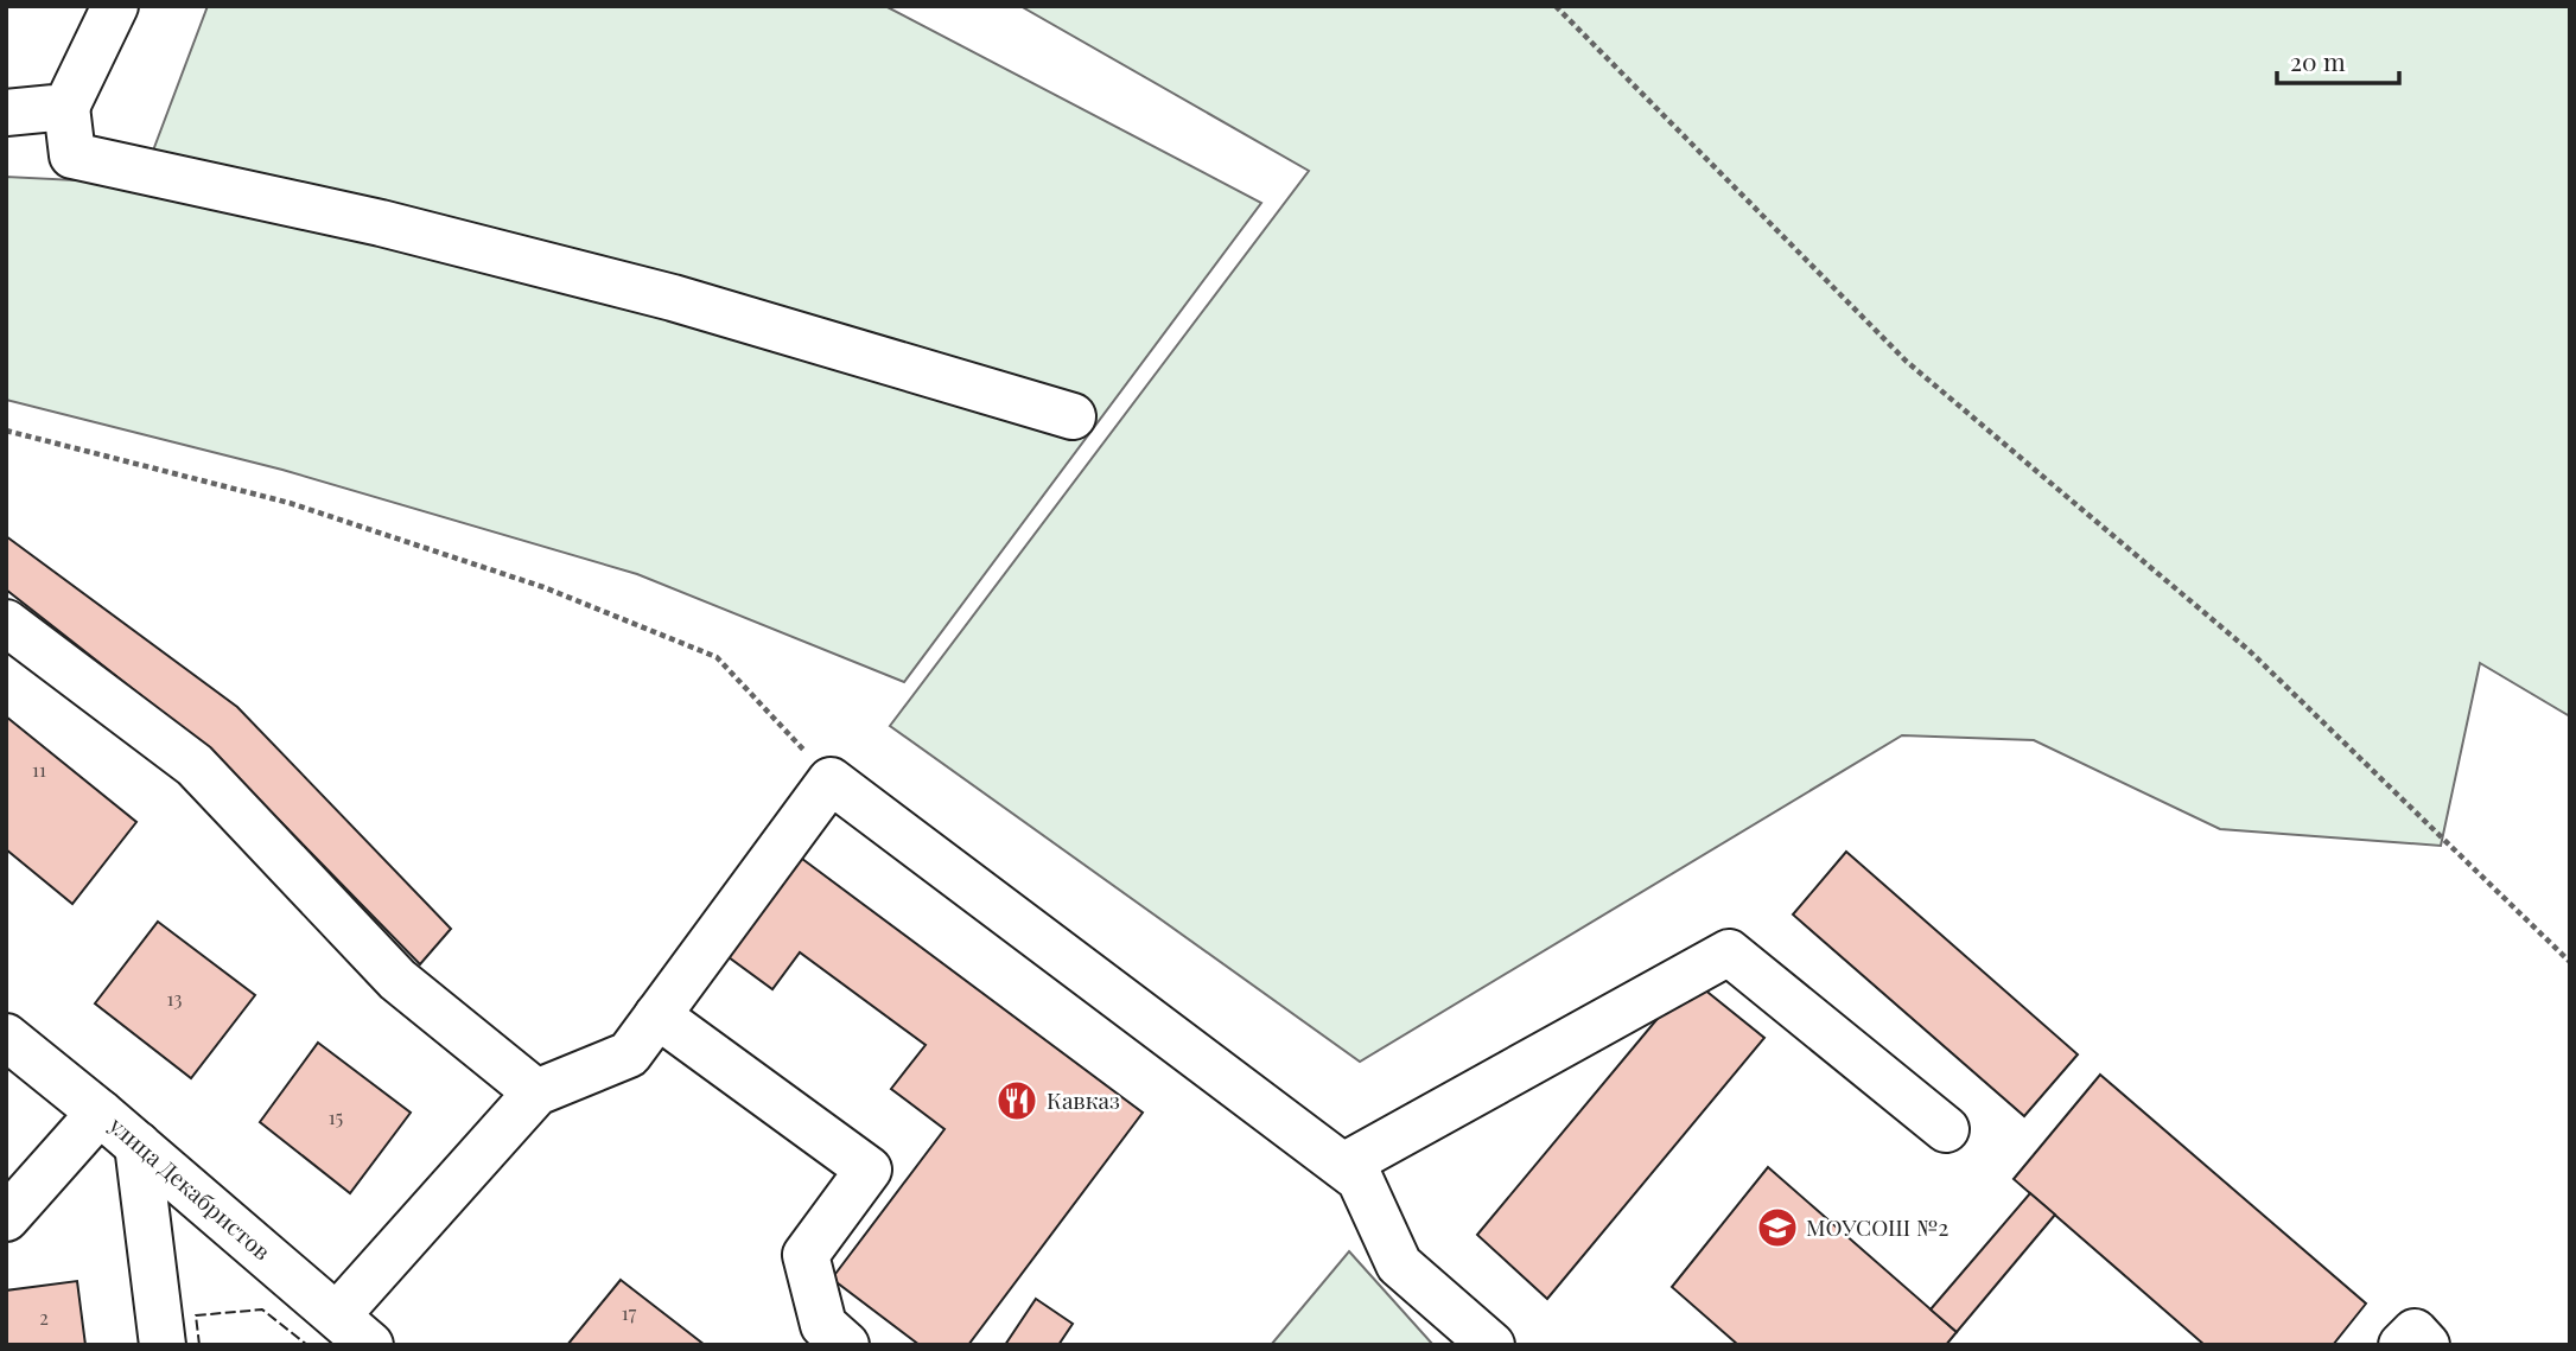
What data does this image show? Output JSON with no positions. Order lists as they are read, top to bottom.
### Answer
{
  "streets": {
    "street": ["улица Декабристов"]
  },
  "places": {
    "restaurant": ["Кавказ"],
    "school or university": ["МОУСОШ №2"]
  },
  "house_numbers": [
    "11",
    "13",
    "15",
    "17",
    "2"
  ],
  "scale_bar": "20 m"
}
